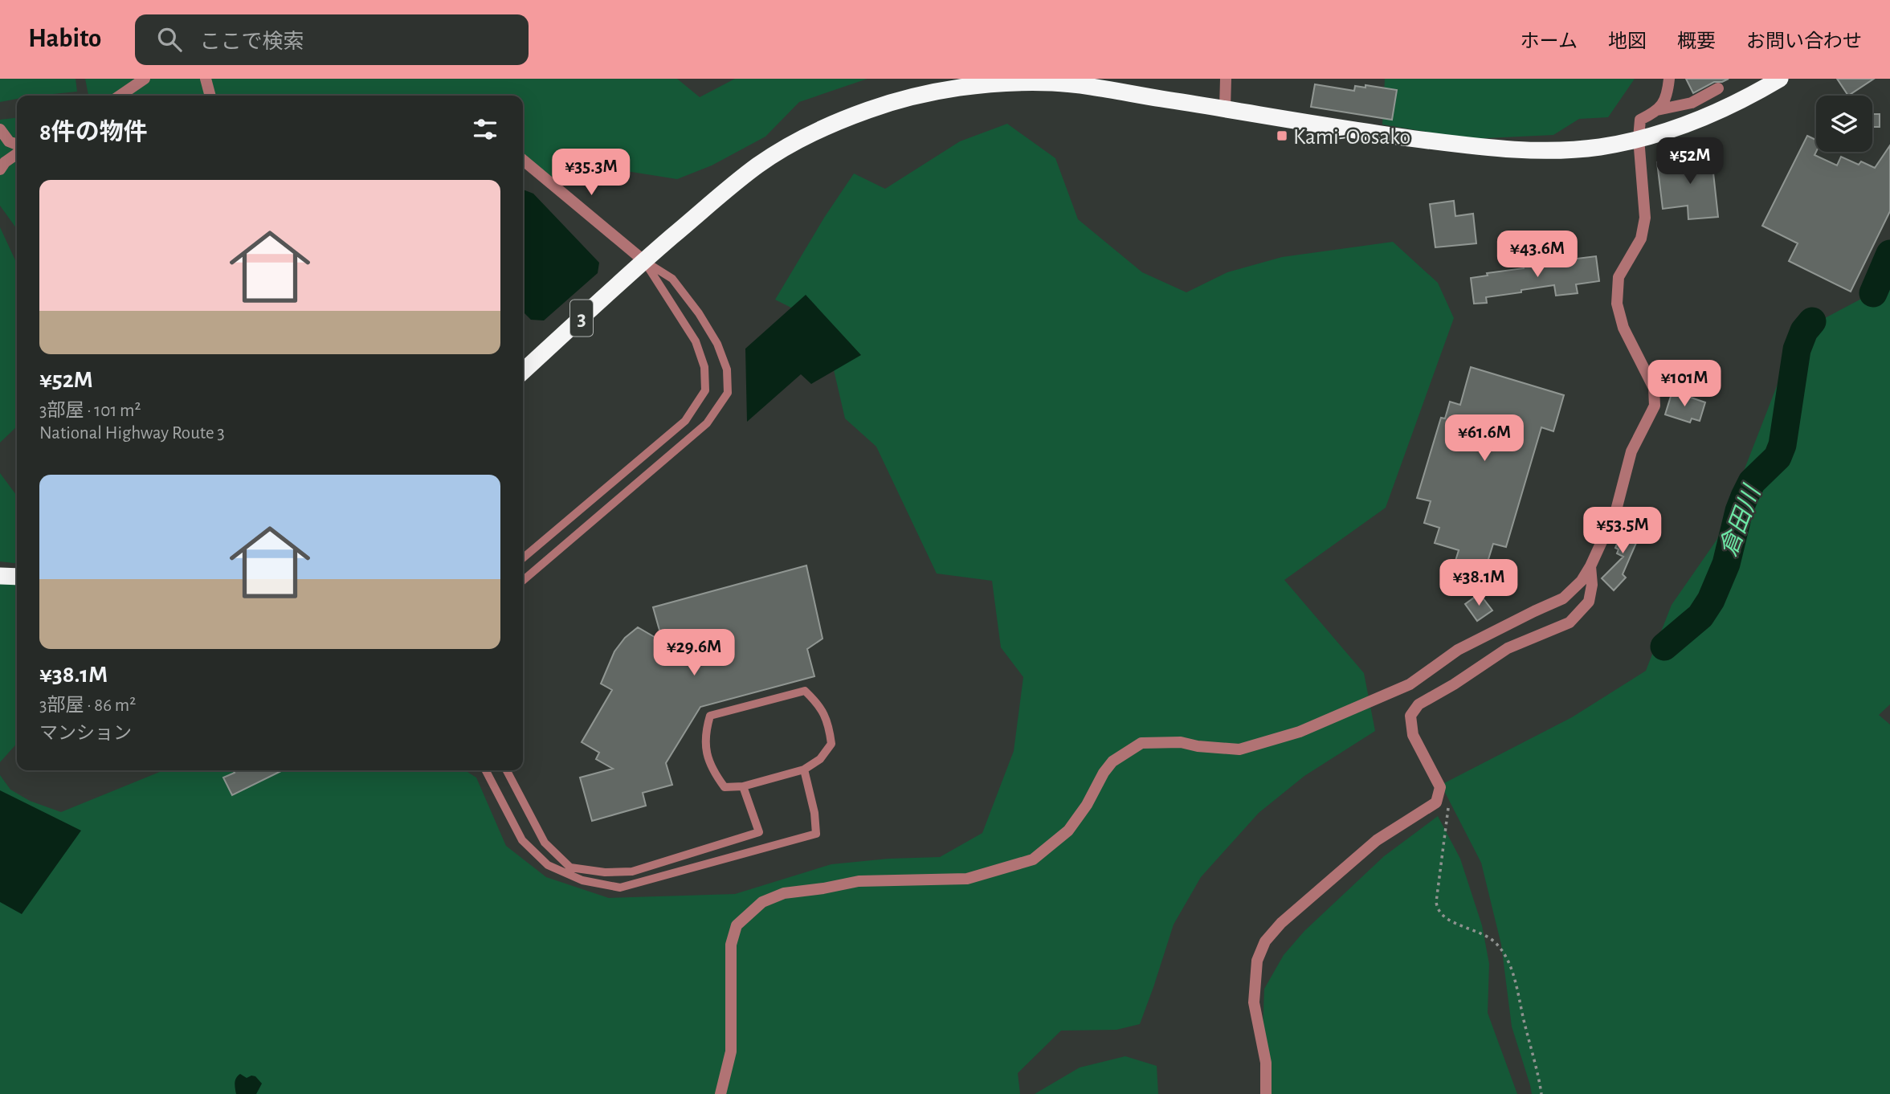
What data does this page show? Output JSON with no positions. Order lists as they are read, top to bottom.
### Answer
{
  "streets": {
    "highway": ["3"]
  },
  "water": ["倉田川"],
  "places": {
    "transit": ["Kami-Oosako"]
  },
  "page": {
    "header": "Habito",
    "search": "ここで検索",
    "nav": [
      "ホーム",
      "地図",
      "概要",
      "お問い合わせ"
    ],
    "heading": "8件の物件",
    "price": [
      "¥52M",
      "¥35.3M",
      "¥43.6M",
      "¥101M",
      "¥61.6M",
      "¥53.5M",
      "¥38.1M",
      "¥29.6M"
    ],
    "list": [
      {
        "name": "¥52M",
        "note": "3部屋 · 101 m² · National Highway Route 3"
      },
      {
        "name": "¥38.1M",
        "note": "3部屋 · 86 m² · マンション"
      }
    ]
  }
}
